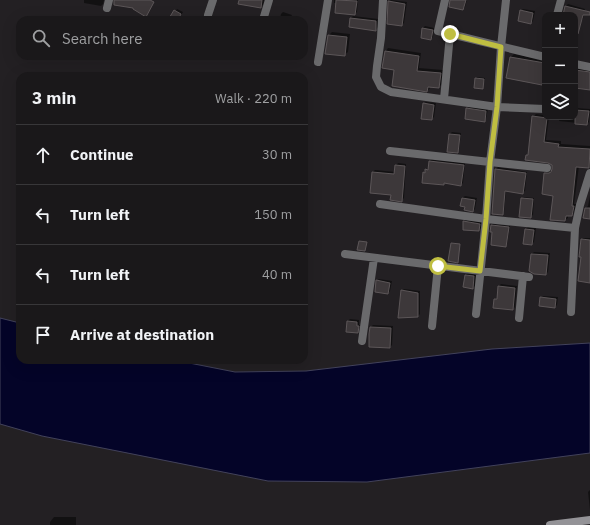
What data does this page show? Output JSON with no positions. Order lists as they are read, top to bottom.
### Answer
{
  "page": {
    "map_buttons": ["+", "−"],
    "search": "Search here",
    "heading": ["3 min", "Walk · 220 m"],
    "list": [
      ["Continue", "30 m"],
      ["Turn left", "150 m"],
      ["Turn left", "40 m"],
      "Arrive at destination"
    ]
  }
}
